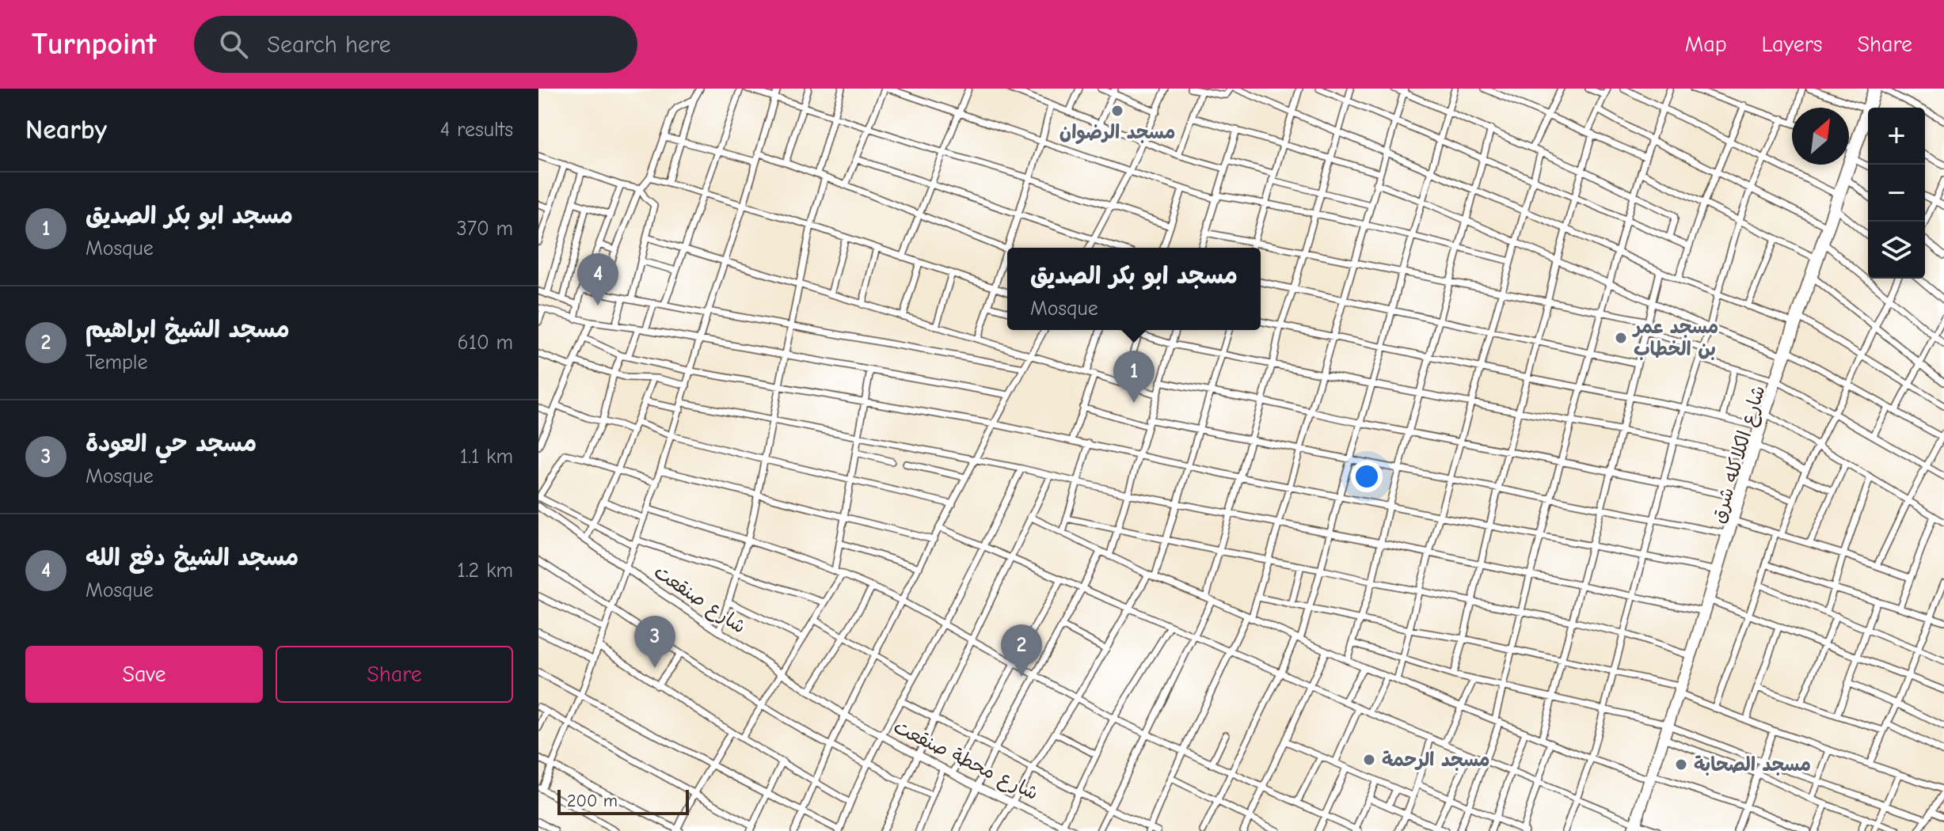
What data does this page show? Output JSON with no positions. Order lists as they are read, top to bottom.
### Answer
{
  "streets": {
    "street": ["شارع الكلاكله شرق", "شارع صنقعت", "شارع محطة صنقعت"]
  },
  "crossings": [
    ["شارع صنقعت", "شارع محطة صنقعت"]
  ],
  "places": [
    "مسجد الرضوان",
    "مسجد عمر بن الخطاب",
    "مسجد الرحمة",
    "مسجد الصحابة"
  ],
  "scale_bar": "200 m",
  "north": "top right",
  "page": {
    "header": "Turnpoint",
    "search": "Search here",
    "nav": ["Map", "Layers", "Share"],
    "heading": ["Nearby", "4 results"],
    "map_buttons": ["+", "−"],
    "list": [
      {
        "mark": "1",
        "name": "مسجد ابو بكر الصديق",
        "note": "Mosque",
        "value": "370 m"
      },
      {
        "mark": "2",
        "name": "مسجد الشيخ ابراهيم",
        "note": "Temple",
        "value": "610 m"
      },
      {
        "mark": "3",
        "name": "مسجد حي العودة",
        "note": "Mosque",
        "value": "1.1 km"
      },
      {
        "mark": "4",
        "name": "مسجد الشيخ دفع الله",
        "note": "Mosque",
        "value": "1.2 km"
      }
    ],
    "popup": ["مسجد ابو بكر الصديق", "Mosque"],
    "pins": [
      "4",
      "1",
      "3",
      "2"
    ],
    "buttons": ["Save", "Share"],
    "scale": "200 m"
  }
}
